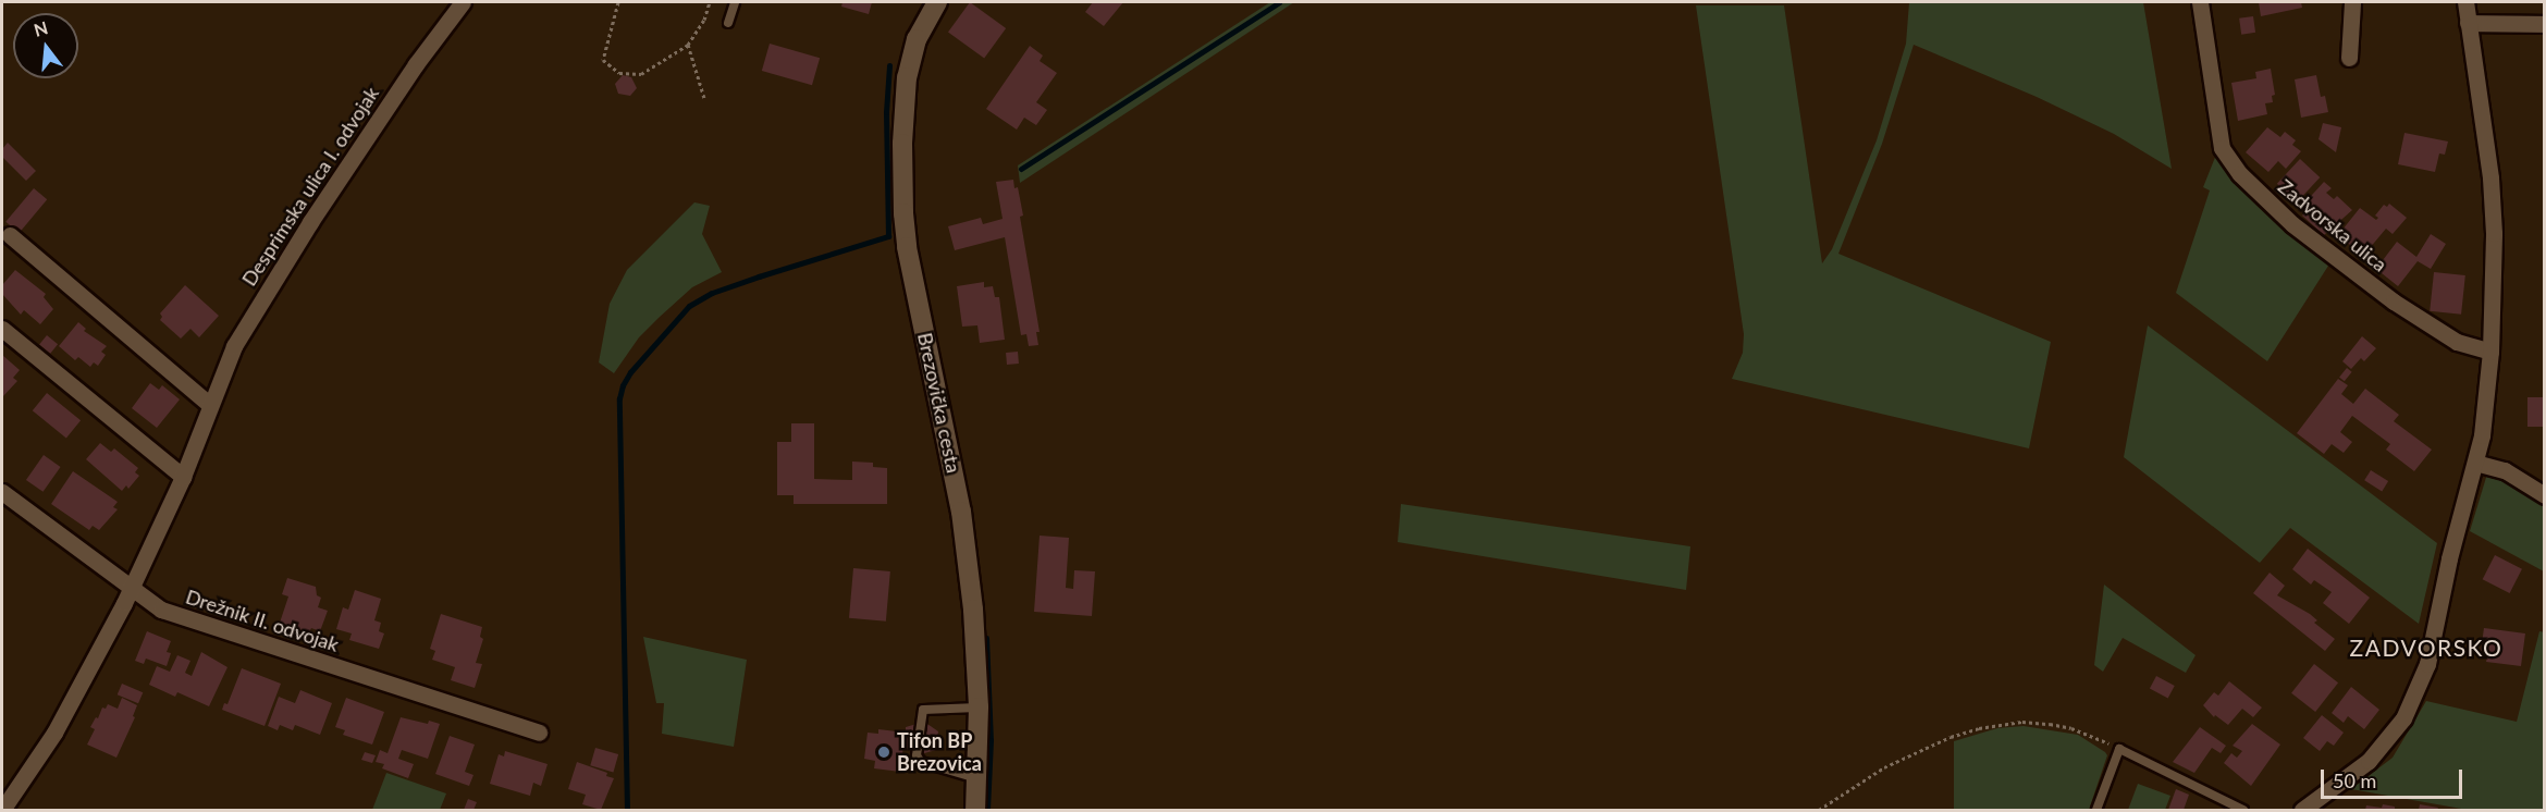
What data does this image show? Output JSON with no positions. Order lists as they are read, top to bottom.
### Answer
{
  "streets": {
    "main road": ["Brezovička cesta"],
    "street": ["Desprimska ulica I. odvojak", "Zadvorska ulica", "Drežnik II. odvojak"]
  },
  "crossings": [
    ["Desprimska ulica I. odvojak", "Drežnik II. odvojak"]
  ],
  "districts": ["ZADVORSKO"],
  "places": ["Tifon BP Brezovica"],
  "scale_bar": "50 m",
  "north": "top"
}
